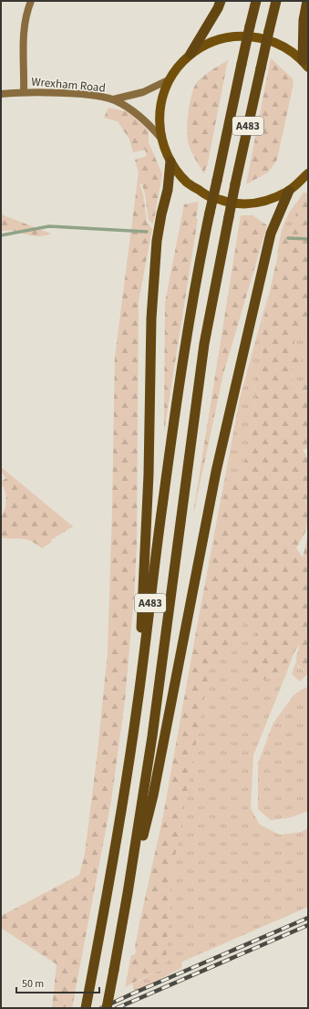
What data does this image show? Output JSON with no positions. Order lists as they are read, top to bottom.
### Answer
{
  "streets": {
    "highway": ["A483"],
    "main road": ["Wrexham Road"]
  },
  "scale_bar": "50 m"
}
